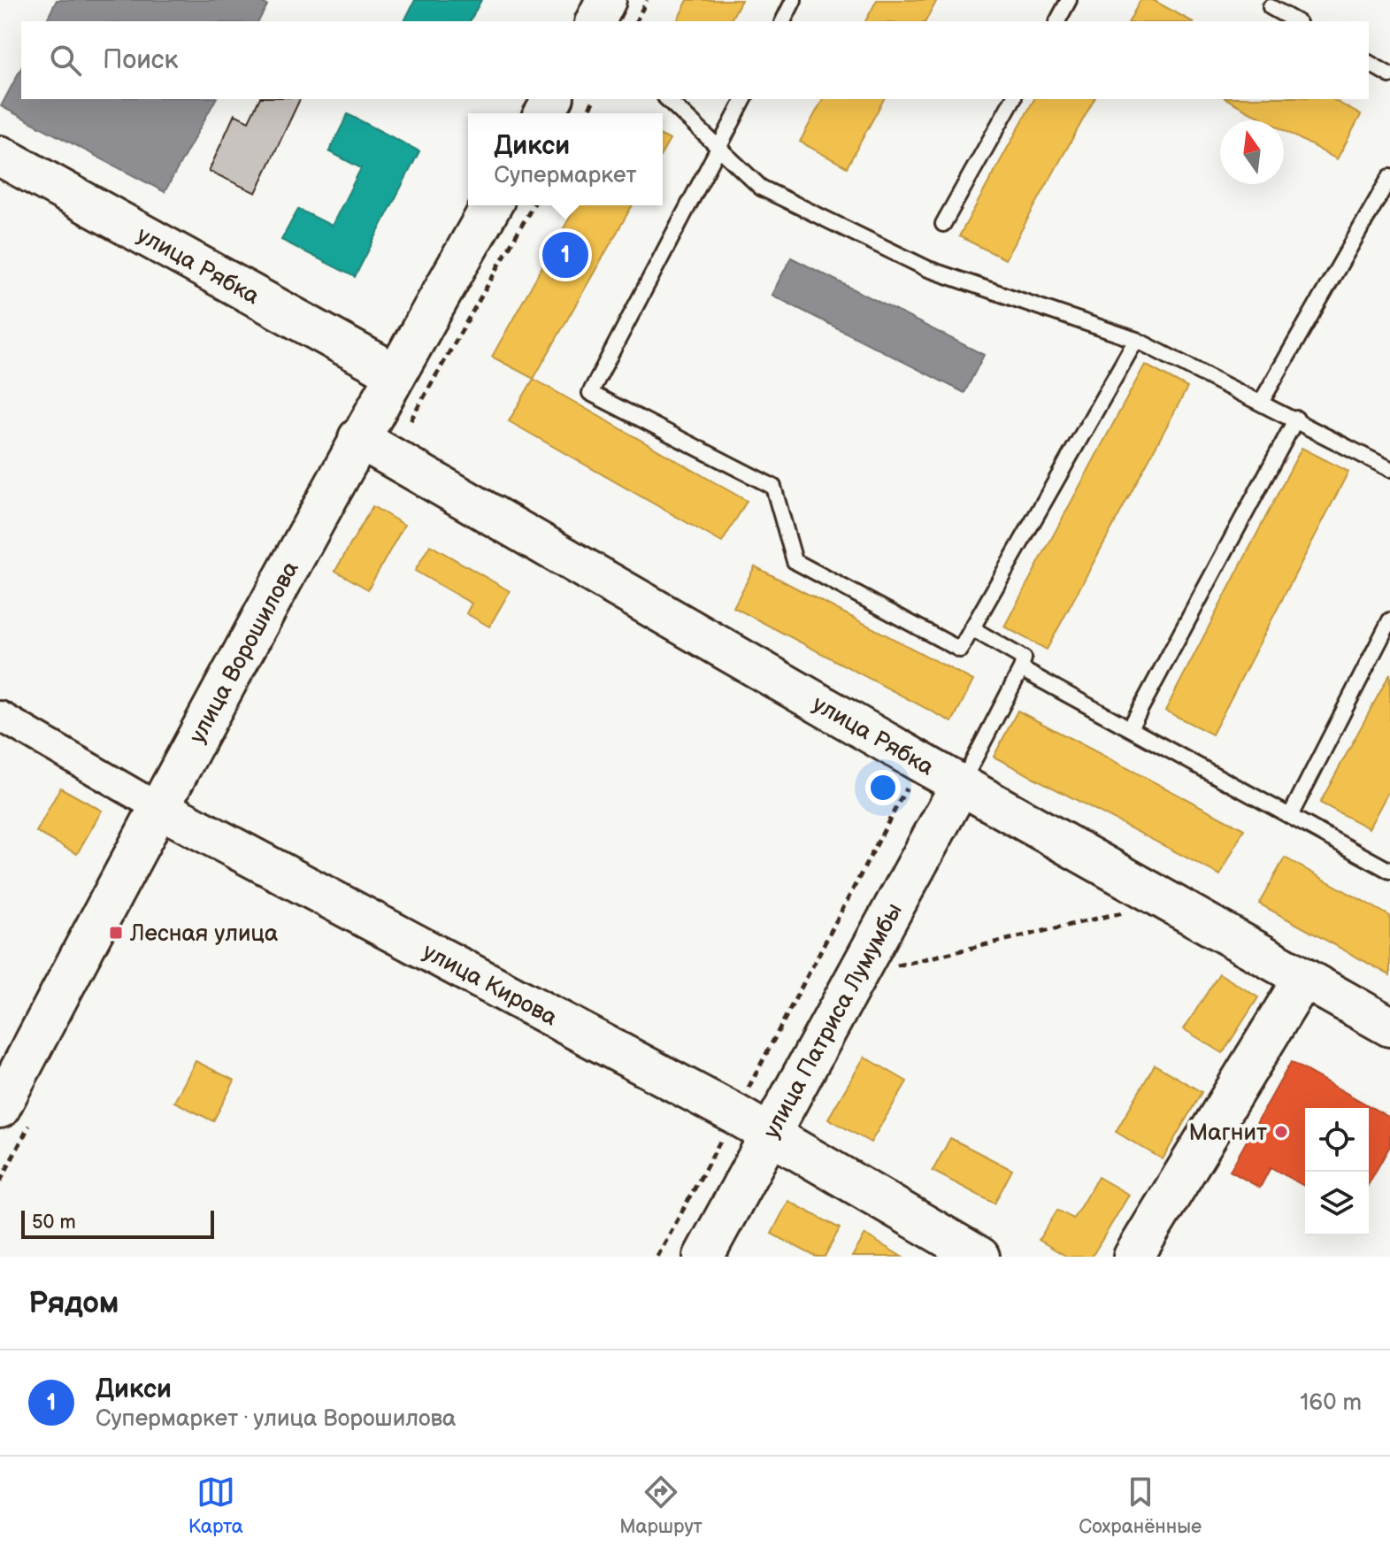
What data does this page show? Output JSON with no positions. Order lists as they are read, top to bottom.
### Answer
{
  "streets": {
    "street": [
      "улица Рябка",
      "улица Ворошилова",
      "улица Кирова",
      "улица Патриса Лумумбы"
    ]
  },
  "crossings": [
    ["улица Рябка", "улица Ворошилова"],
    ["улица Рябка", "улица Патриса Лумумбы"],
    ["улица Ворошилова", "улица Кирова"],
    ["улица Кирова", "улица Патриса Лумумбы"]
  ],
  "places": {
    "transit": ["Лесная улица"],
    "other": ["Магнит"]
  },
  "scale_bar": "50 m",
  "north": "top",
  "page": {
    "search": "Поиск",
    "popup": ["Дикси", "Супермаркет"],
    "pins": "1",
    "scale": "50 m",
    "heading": "Рядом",
    "list": [
      {
        "mark": "1",
        "name": "Дикси",
        "note": "Супермаркет · улица Ворошилова",
        "value": "160 m"
      }
    ],
    "nav": ["Карта", "Маршрут", "Сохранённые"]
  }
}
